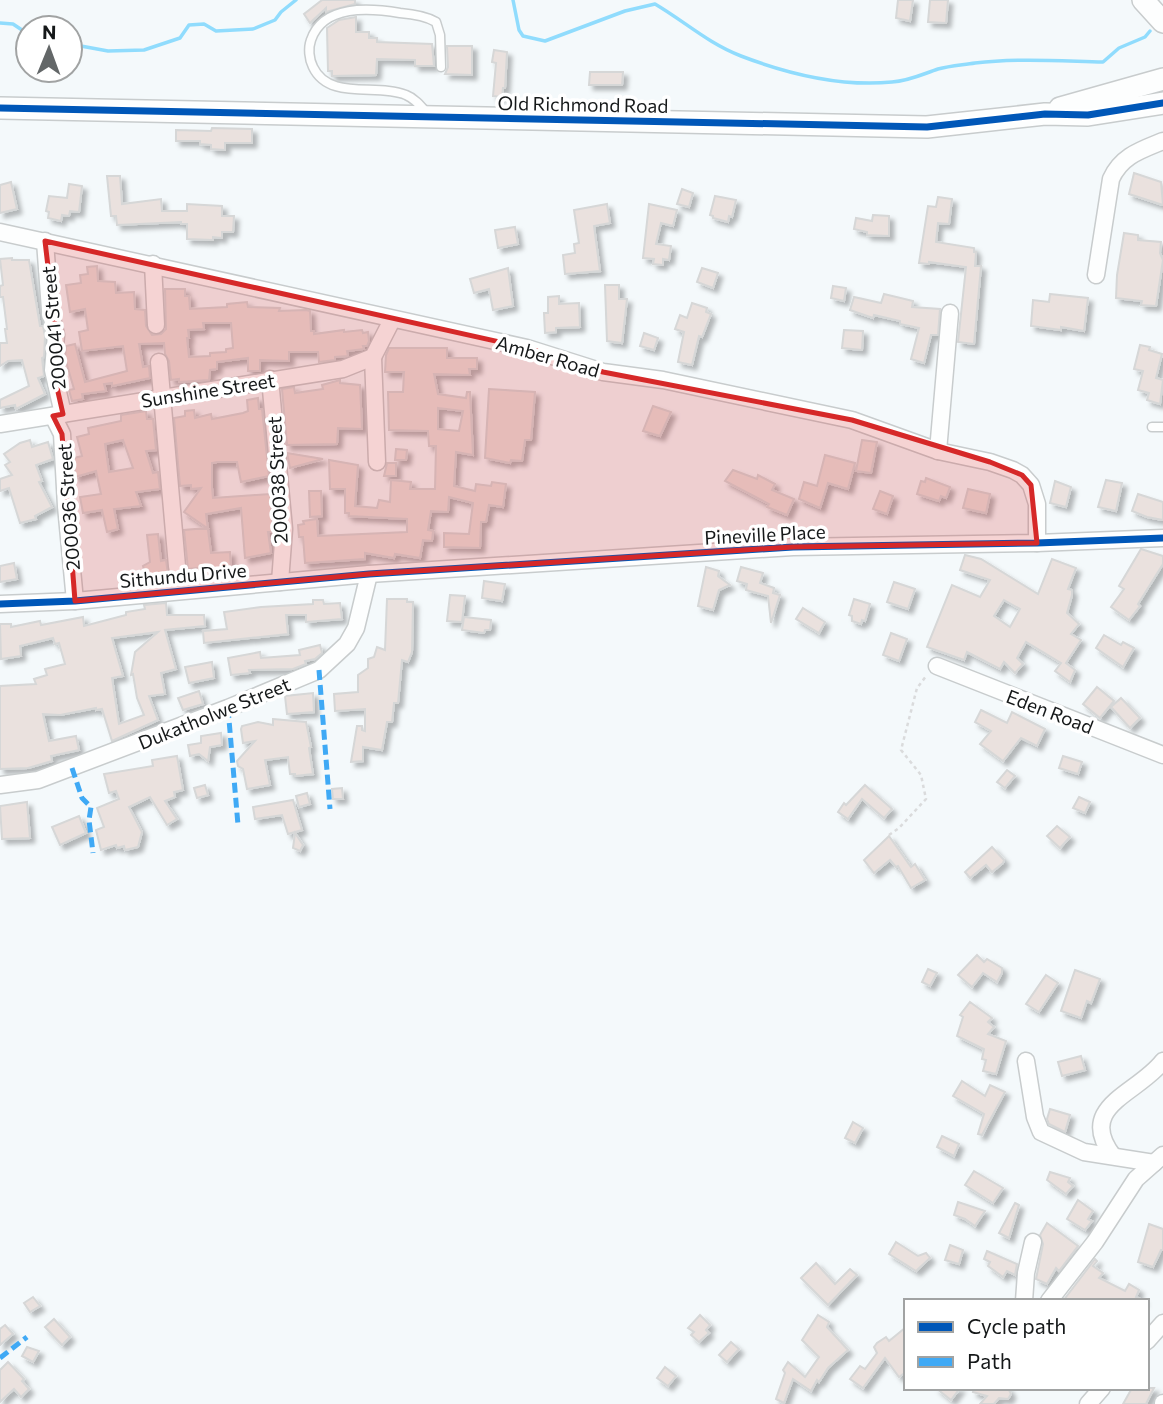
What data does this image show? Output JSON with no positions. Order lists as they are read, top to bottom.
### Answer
{
  "streets": {
    "street": [
      "Old Richmond Road",
      "200041 Street",
      "Amber Road",
      "Sunshine Street",
      "200038 Street",
      "200036 Street",
      "Pineville Place",
      "Sithundu Drive",
      "Eden Road",
      "Dukatholwe Street"
    ]
  },
  "crossings": [
    ["200041 Street", "Amber Road"],
    ["200041 Street", "Sunshine Street"],
    ["200041 Street", "200036 Street"],
    ["Amber Road", "Pineville Place"],
    ["Sunshine Street", "200038 Street"],
    ["Sunshine Street", "200036 Street"],
    ["200038 Street", "Sithundu Drive"],
    ["200036 Street", "Sithundu Drive"],
    ["Pineville Place", "Sithundu Drive"],
    ["Pineville Place", "Dukatholwe Street"],
    ["Sithundu Drive", "Dukatholwe Street"]
  ],
  "legend": ["Cycle path", "Path"],
  "north": "top"
}
